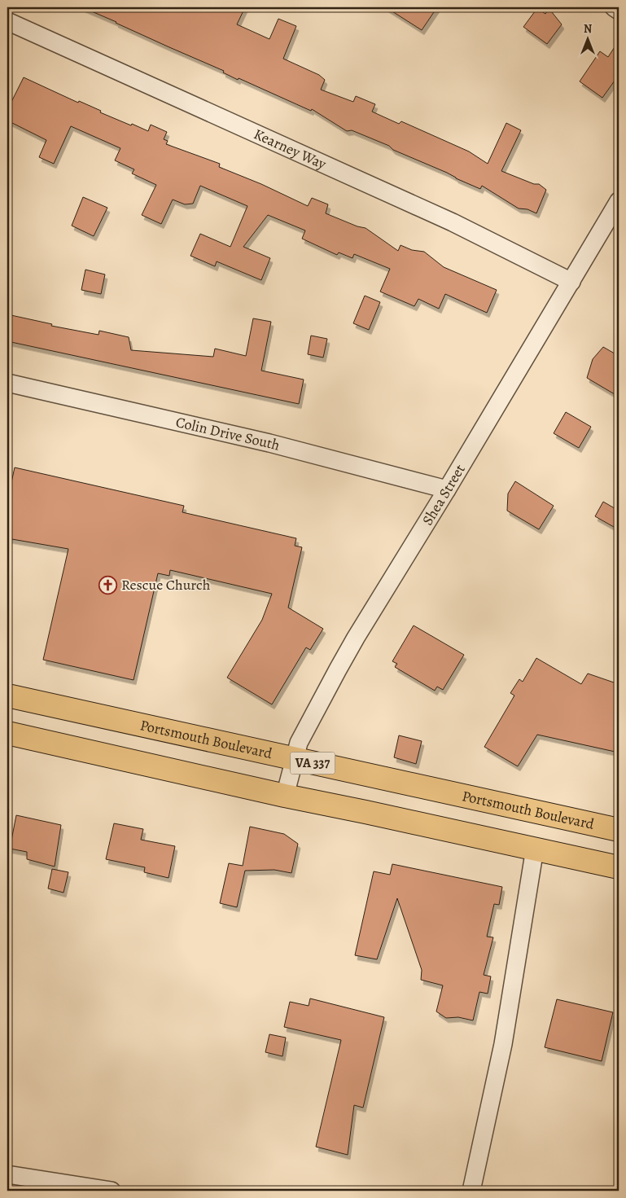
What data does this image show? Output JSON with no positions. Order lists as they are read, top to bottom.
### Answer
{
  "streets": {
    "main road": ["Portsmouth Boulevard", "VA 337"],
    "street": ["Kearney Way", "Colin Drive South", "Shea Street"]
  },
  "crossings": [
    ["Kearney Way", "Shea Street"],
    ["Colin Drive South", "Shea Street"],
    ["Shea Street", "Portsmouth Boulevard"]
  ],
  "places": {
    "church": ["Rescue Church"]
  },
  "north": "top"
}
